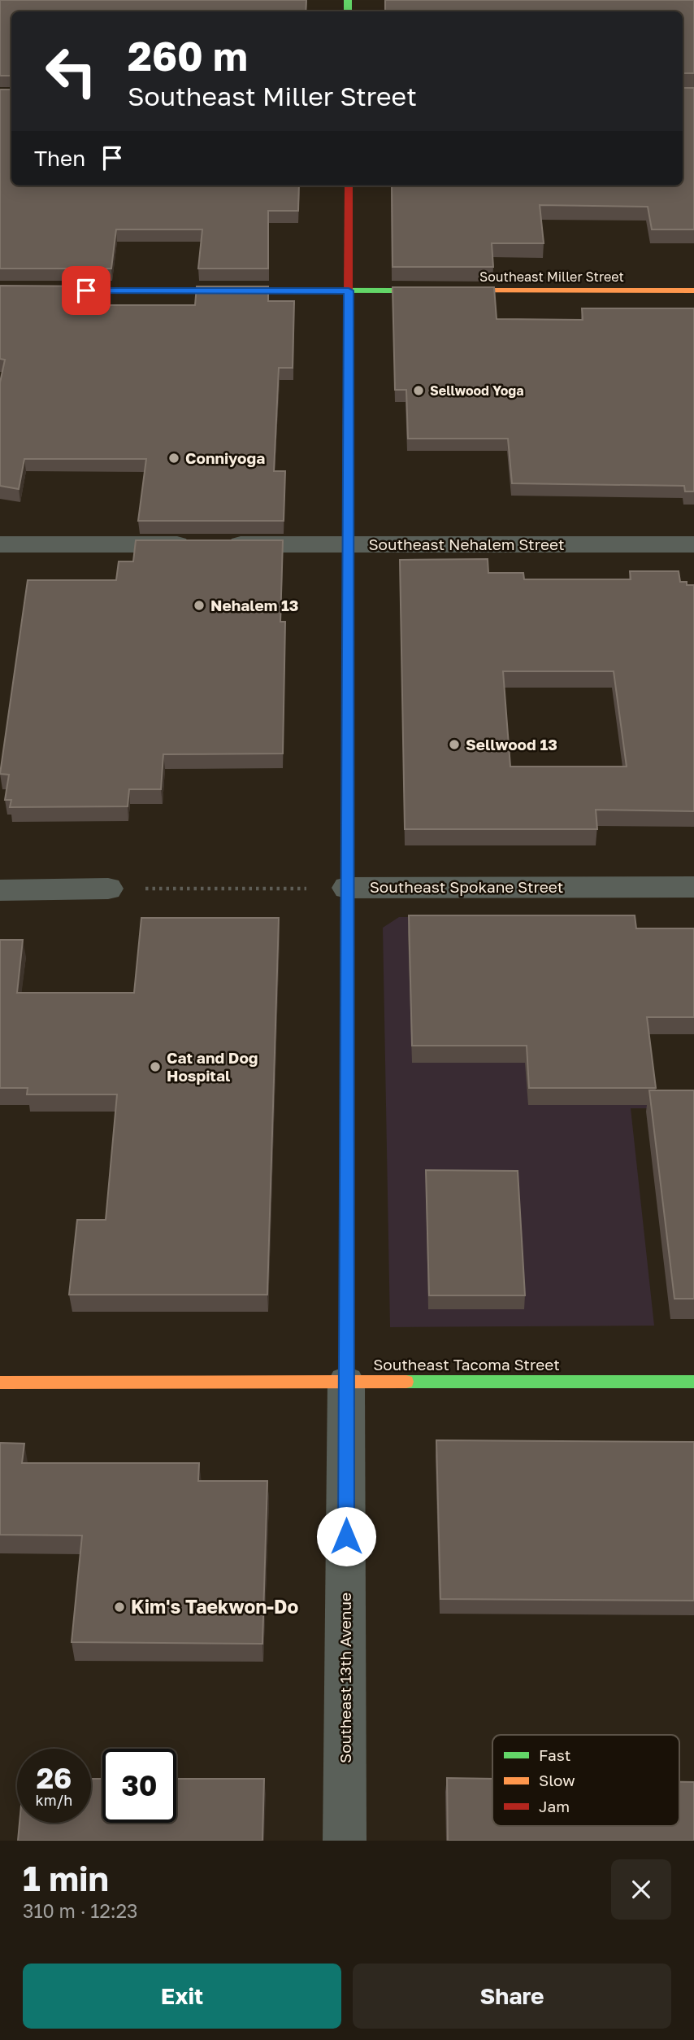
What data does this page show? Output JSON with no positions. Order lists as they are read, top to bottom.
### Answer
{
  "streets": {
    "street": [
      "Southeast Miller Street",
      "Southeast Nehalem Street",
      "Southeast Spokane Street",
      "Southeast Tacoma Street",
      "Southeast 13th Avenue"
    ]
  },
  "crossings": [
    ["Southeast Miller Street", "Southeast 13th Avenue"],
    ["Southeast Nehalem Street", "Southeast 13th Avenue"],
    ["Southeast Spokane Street", "Southeast 13th Avenue"],
    ["Southeast Tacoma Street", "Southeast 13th Avenue"]
  ],
  "places": [
    "Sellwood Yoga",
    "Conniyoga",
    "Nehalem 13",
    "Sellwood 13",
    "Cat and Dog Hospital",
    "Kim's Taekwon-Do"
  ],
  "legend": ["Fast", "Slow", "Jam"],
  "page": {
    "turn": ["260 m", "Southeast Miller Street"],
    "then": "Then",
    "speed": "26 km/h",
    "limit": "30",
    "heading": ["1 min", "310 m · 12:23"],
    "buttons": ["Exit", "Share"]
  }
}
